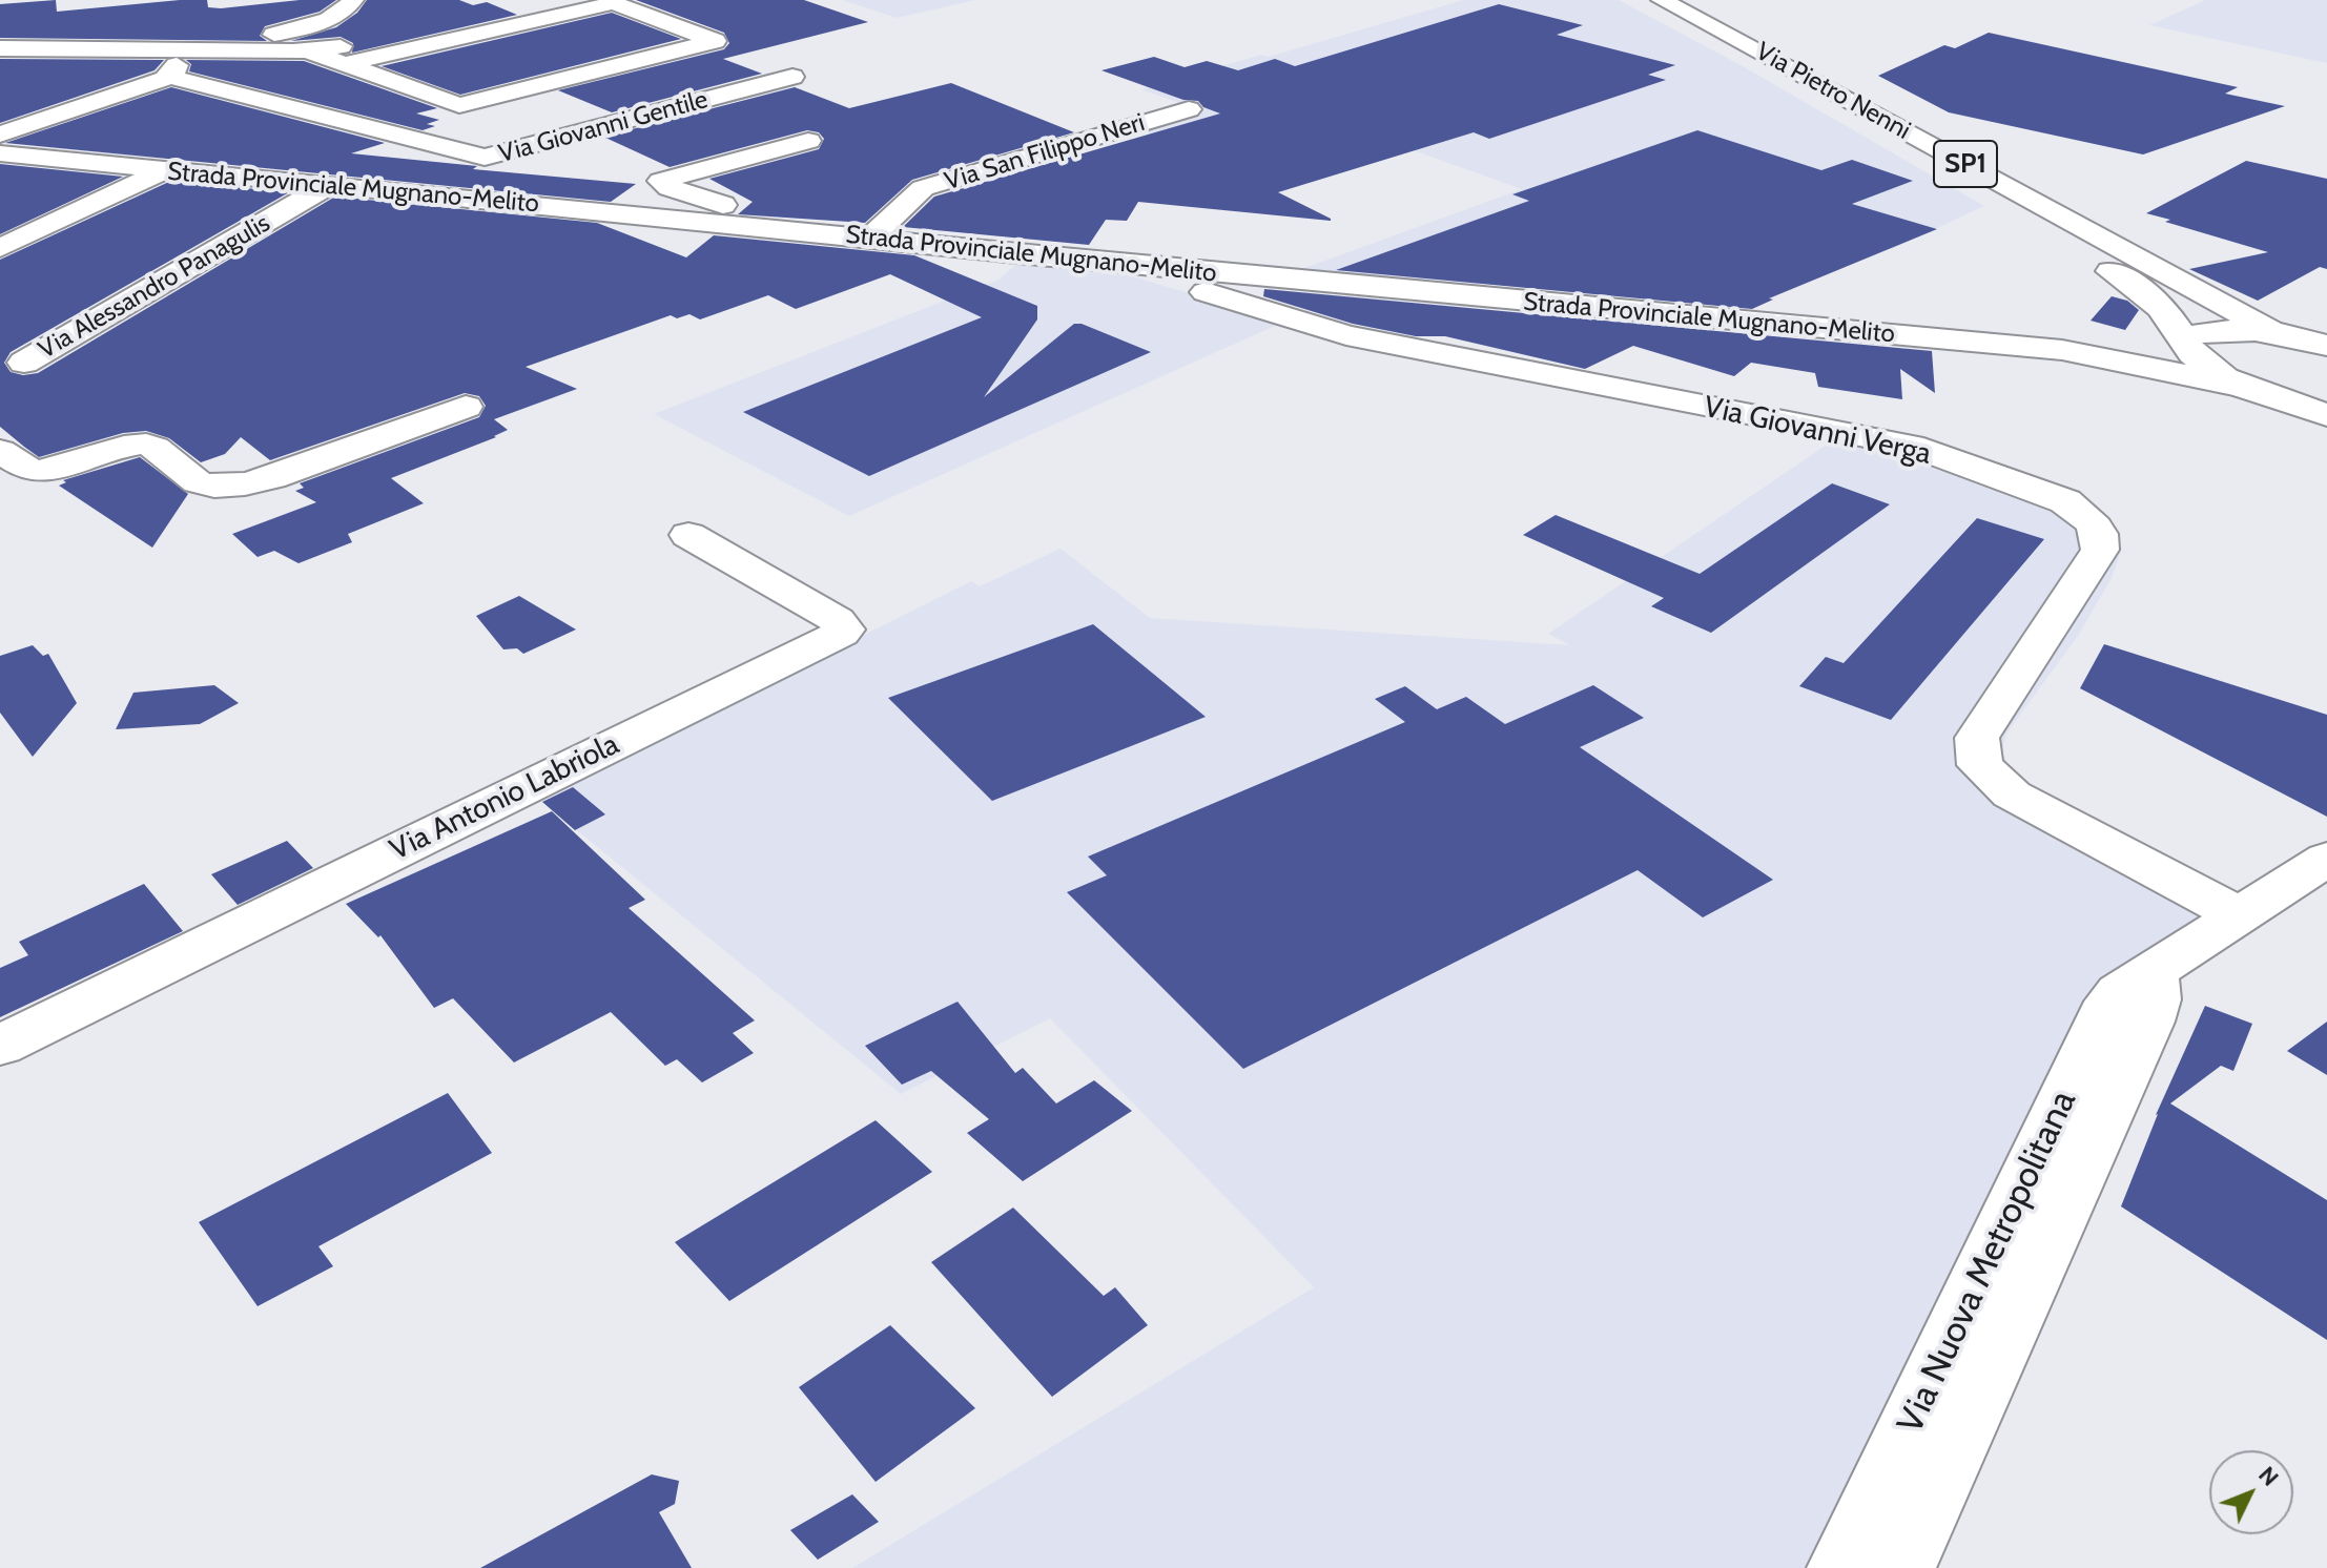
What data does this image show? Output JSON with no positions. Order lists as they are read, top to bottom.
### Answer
{
  "streets": {
    "street": [
      "Via Pietro Nenni",
      "Via Giovanni Gentile",
      "Via San Filippo Neri",
      "SP1",
      "Strada Provinciale Mugnano-Melito",
      "Via Alessandro Panagulis",
      "Via Giovanni Verga",
      "Via Antonio Labriola",
      "Via Nuova Metropolitana"
    ]
  },
  "crossings": [
    ["Via Pietro Nenni", "Strada Provinciale Mugnano-Melito"],
    ["Via San Filippo Neri", "Strada Provinciale Mugnano-Melito"],
    ["Strada Provinciale Mugnano-Melito", "Via Alessandro Panagulis"],
    ["Strada Provinciale Mugnano-Melito", "Via Giovanni Verga"],
    ["Via Giovanni Verga", "Via Nuova Metropolitana"]
  ],
  "north": "top right"
}
